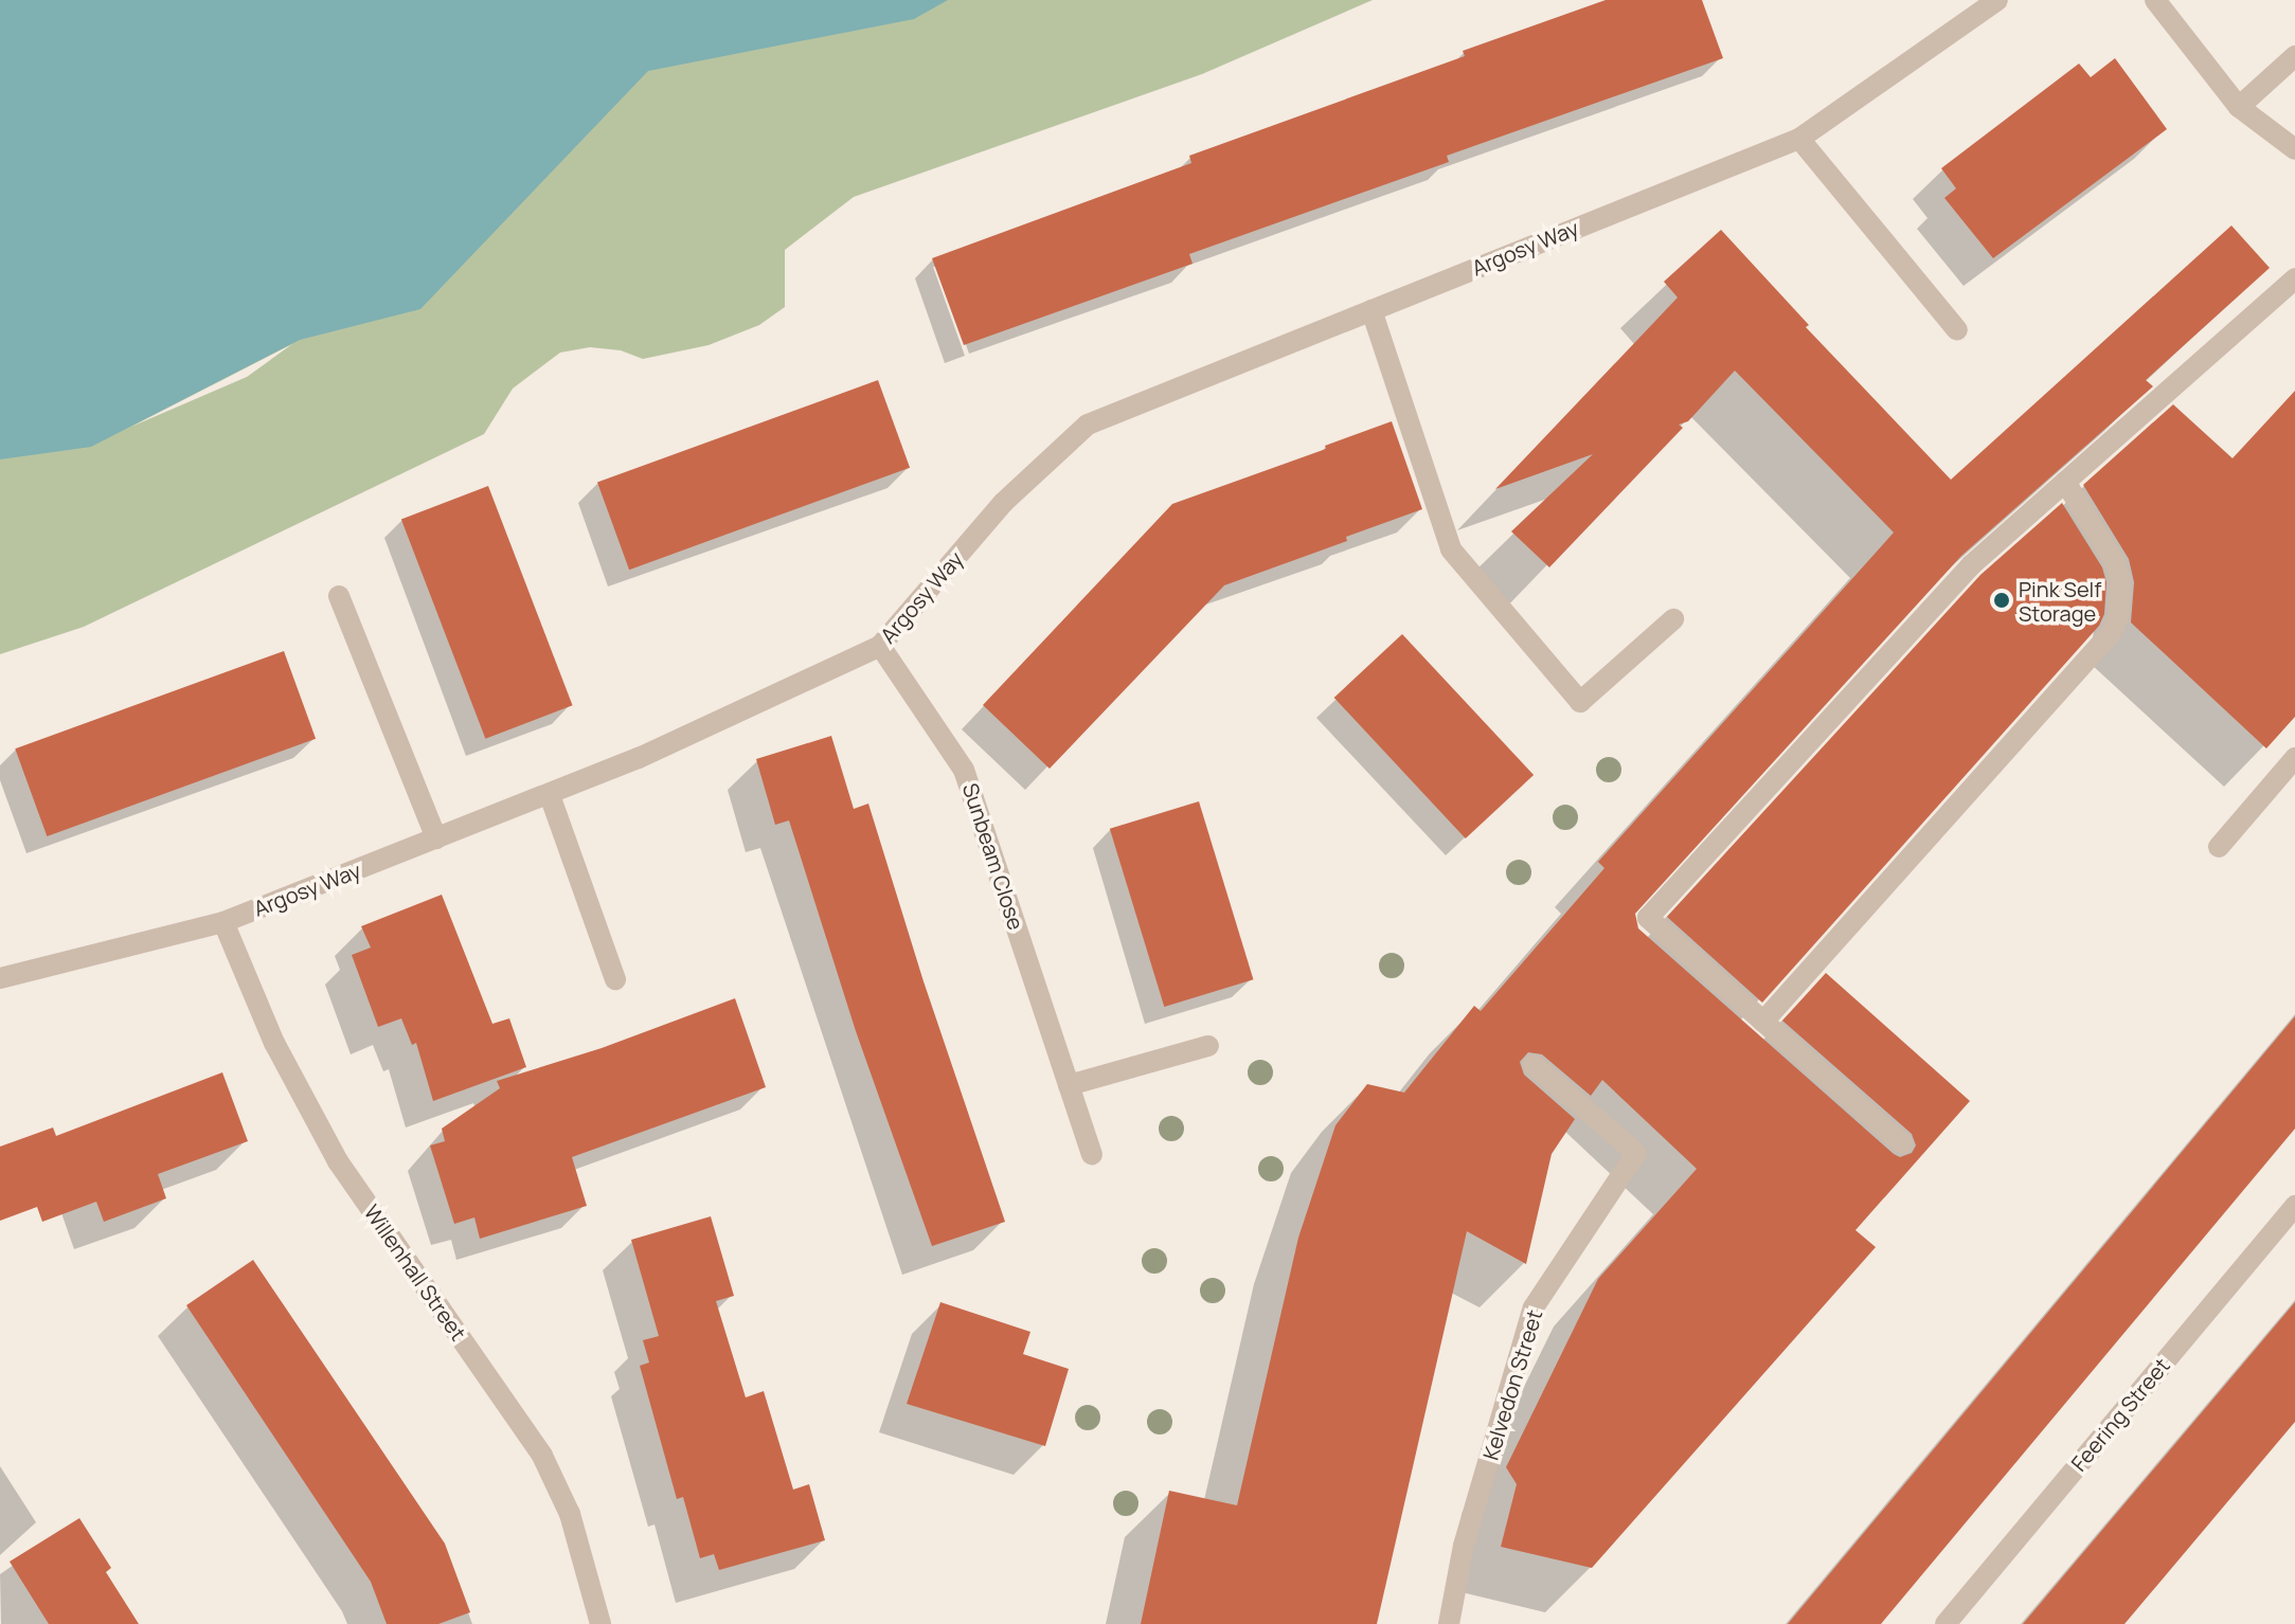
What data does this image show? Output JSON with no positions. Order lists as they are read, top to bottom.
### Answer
{
  "streets": {
    "street": [
      "Argosy Way",
      "Sunbeam Close",
      "Willenhall Street",
      "Kelvedon Street",
      "Feering Street"
    ]
  },
  "crossings": [
    ["Argosy Way", "Sunbeam Close"],
    ["Argosy Way", "Willenhall Street"]
  ],
  "places": ["Pink Self Storage"]
}
